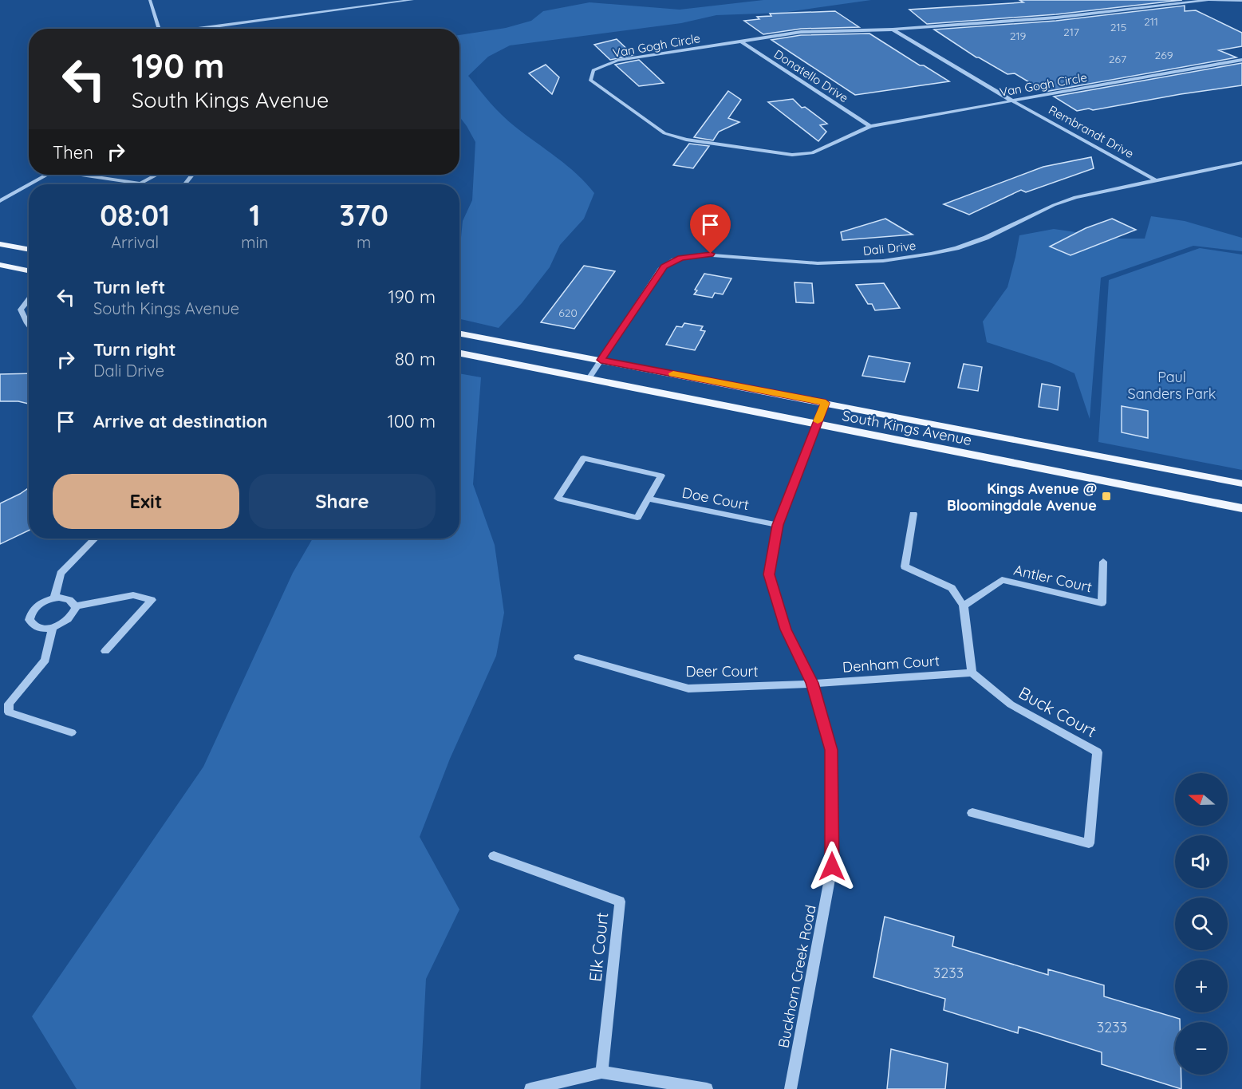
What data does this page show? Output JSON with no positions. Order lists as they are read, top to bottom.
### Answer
{
  "streets": {
    "main road": ["South Kings Avenue"],
    "street": [
      "Van Gogh Circle",
      "Donatello Drive",
      "Rembrandt Drive",
      "Dali Drive",
      "Doe Court",
      "Antler Court",
      "Denham Court",
      "Deer Court",
      "Buck Court",
      "Elk Court",
      "Buckhorn Creek Road"
    ]
  },
  "crossings": [
    ["Van Gogh Circle", "Donatello Drive"],
    ["Van Gogh Circle", "Rembrandt Drive"],
    ["Rembrandt Drive", "Dali Drive"],
    ["Dali Drive", "South Kings Avenue"],
    ["South Kings Avenue", "Buckhorn Creek Road"],
    ["Doe Court", "Buckhorn Creek Road"],
    ["Denham Court", "Deer Court"],
    ["Denham Court", "Buck Court"],
    ["Denham Court", "Buckhorn Creek Road"],
    ["Deer Court", "Buckhorn Creek Road"]
  ],
  "parks": ["Paul Sanders Park"],
  "places": {
    "transit": ["Kings Avenue @ Bloomingdale Avenue"]
  },
  "house_numbers": [
    "211",
    "215",
    "217",
    "219",
    "269",
    "267",
    "620",
    "3233",
    "3233"
  ],
  "north": "left",
  "page": {
    "turn": ["190 m", "South Kings Avenue"],
    "then": "Then",
    "eta": [
      "08:01",
      "Arrival",
      "1",
      "min",
      "370",
      "m"
    ],
    "list": [
      {
        "name": "Turn left",
        "note": "South Kings Avenue",
        "value": "190 m"
      },
      {
        "name": "Turn right",
        "note": "Dali Drive",
        "value": "80 m"
      },
      {
        "name": "Arrive at destination",
        "value": "100 m"
      }
    ],
    "buttons": ["Exit", "Share"],
    "map_buttons": ["+", "−"]
  }
}
